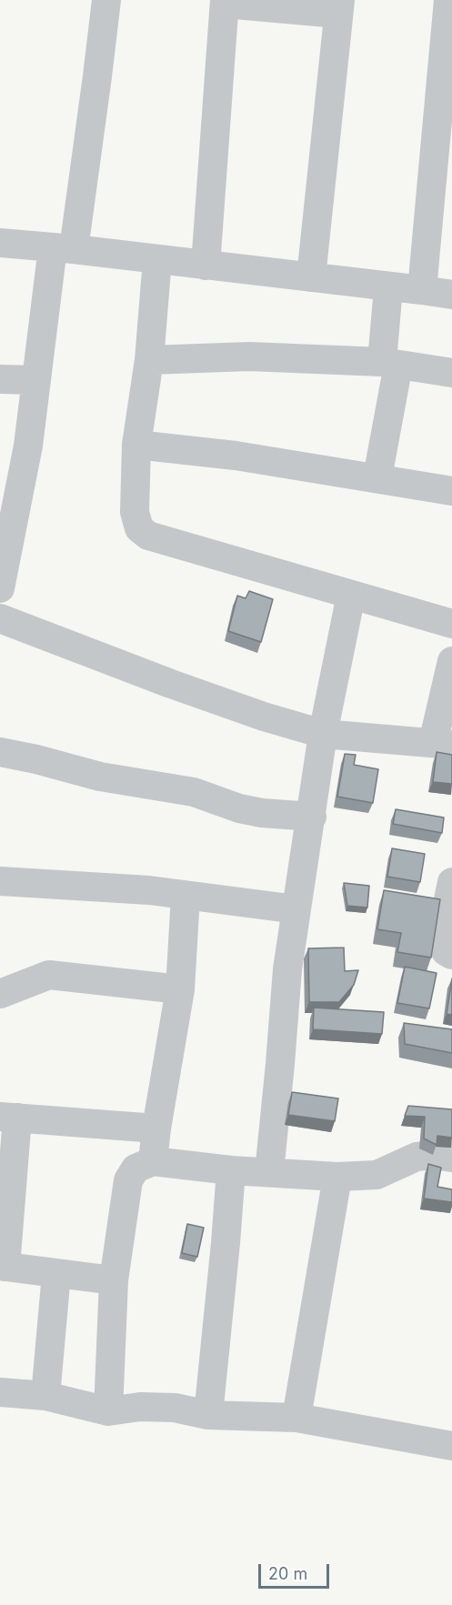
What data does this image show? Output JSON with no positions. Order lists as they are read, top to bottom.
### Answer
{
  "scale_bar": "20 m"
}
